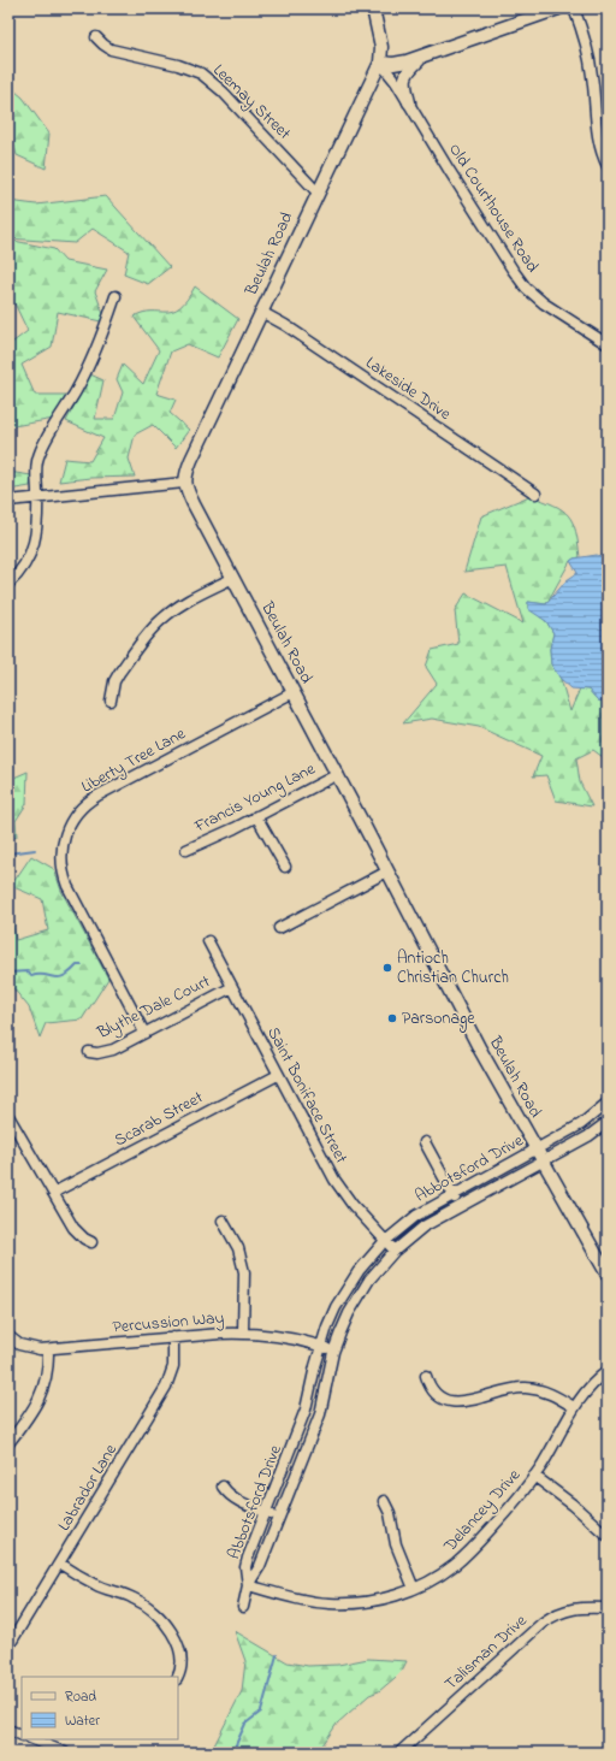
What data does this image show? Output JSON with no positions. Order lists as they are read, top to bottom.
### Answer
{
  "streets": {
    "main road": ["Beulah Road"],
    "street": [
      "Leemay Street",
      "Old Courthouse Road",
      "Lakeside Drive",
      "Liberty Tree Lane",
      "Francis Young Lane",
      "Blythe Dale Court",
      "Saint Boniface Street",
      "Scarab Street",
      "Abbotsford Drive",
      "Percussion Way",
      "Labrador Lane",
      "Delancey Drive",
      "Talisman Drive"
    ]
  },
  "crossings": [
    ["Leemay Street", "Beulah Road"],
    ["Old Courthouse Road", "Beulah Road"],
    ["Beulah Road", "Lakeside Drive"],
    ["Beulah Road", "Liberty Tree Lane"],
    ["Beulah Road", "Francis Young Lane"],
    ["Beulah Road", "Abbotsford Drive"],
    ["Liberty Tree Lane", "Blythe Dale Court"],
    ["Blythe Dale Court", "Saint Boniface Street"],
    ["Saint Boniface Street", "Scarab Street"],
    ["Saint Boniface Street", "Abbotsford Drive"],
    ["Abbotsford Drive", "Percussion Way"],
    ["Abbotsford Drive", "Delancey Drive"],
    ["Percussion Way", "Labrador Lane"]
  ],
  "places": ["Antioch Christian Church", "Parsonage"],
  "legend": ["Road", "Water"]
}
